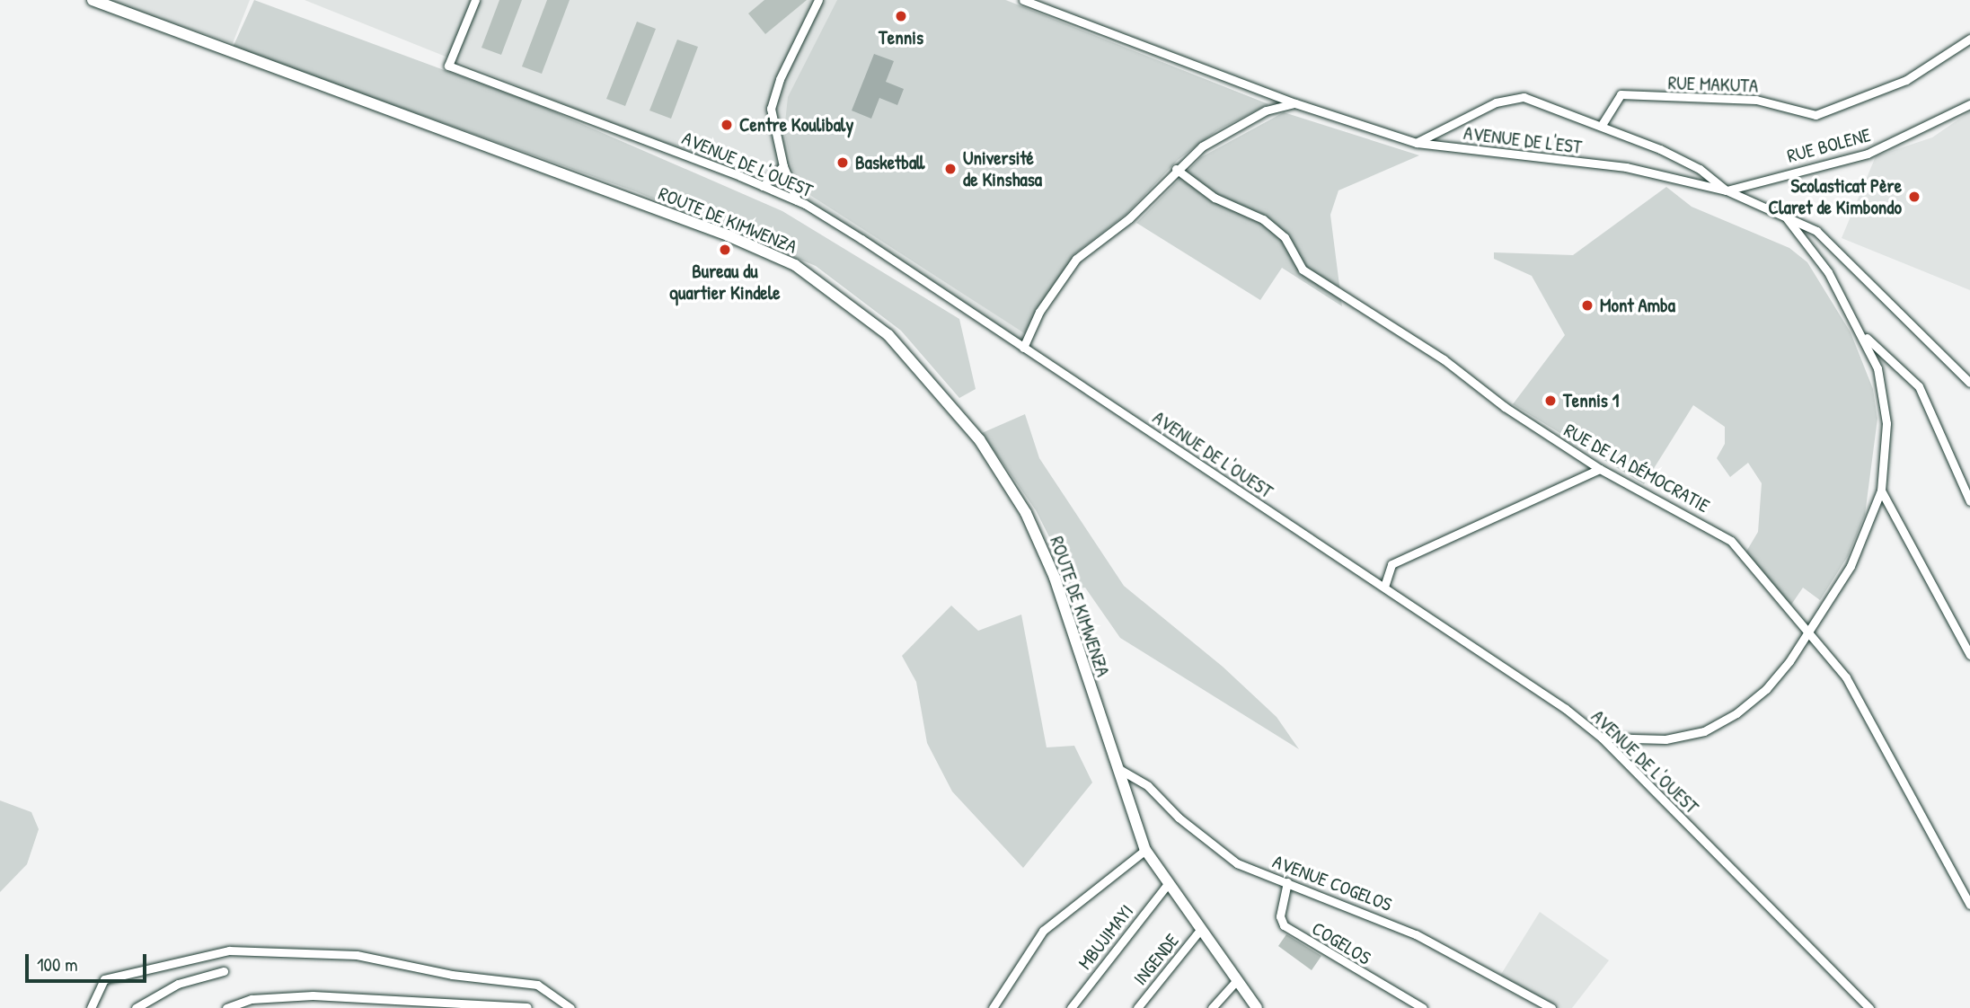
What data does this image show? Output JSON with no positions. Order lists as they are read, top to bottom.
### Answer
{
  "streets": {
    "street": [
      "RUE MAKUTA",
      "AVENUE DE L'EST",
      "RUE BOLENE",
      "AVENUE DE L'OUEST",
      "ROUTE DE KIMWENZA",
      "RUE DE LA DÉMOCRATIE",
      "AVENUE COGELOS",
      "MBUJIMAYI",
      "COGELOS",
      "INGENDE"
    ]
  },
  "crossings": [
    ["AVENUE DE L'EST", "RUE BOLENE"],
    ["ROUTE DE KIMWENZA", "AVENUE COGELOS"],
    ["ROUTE DE KIMWENZA", "MBUJIMAYI"],
    ["ROUTE DE KIMWENZA", "INGENDE"],
    ["AVENUE COGELOS", "COGELOS"]
  ],
  "places": [
    "Tennis",
    "Centre Koulibaly",
    "Basketball",
    "Université de Kinshasa",
    "Scolasticat Père Claret de Kimbondo",
    "Bureau du quartier Kindele",
    "Mont Amba",
    "Tennis 1"
  ],
  "scale_bar": "100 m"
}
